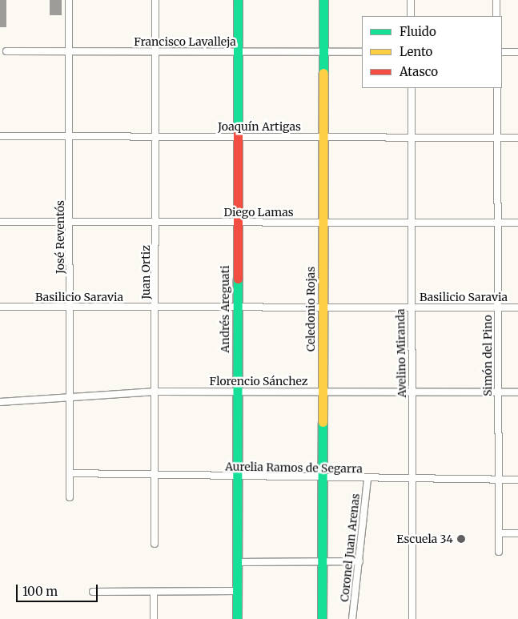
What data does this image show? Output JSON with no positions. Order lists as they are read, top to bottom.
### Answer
{
  "streets": {
    "street": [
      "Francisco Lavalleja",
      "Joaquín Artigas",
      "Diego Lamas",
      "José Reventós",
      "Juan Ortiz",
      "Basilicio Saravia",
      "Andrés Areguati",
      "Celedonio Rojas",
      "Avelino Miranda",
      "Simón del Pino",
      "Florencio Sánchez",
      "Aurelia Ramos de Segarra",
      "Coronel Juan Arenas"
    ]
  },
  "crossings": [
    ["Francisco Lavalleja", "José Reventós"],
    ["Francisco Lavalleja", "Juan Ortiz"],
    ["Francisco Lavalleja", "Andrés Areguati"],
    ["Francisco Lavalleja", "Celedonio Rojas"],
    ["Joaquín Artigas", "José Reventós"],
    ["Joaquín Artigas", "Juan Ortiz"],
    ["Joaquín Artigas", "Andrés Areguati"],
    ["Joaquín Artigas", "Celedonio Rojas"],
    ["Joaquín Artigas", "Avelino Miranda"],
    ["Joaquín Artigas", "Simón del Pino"],
    ["Diego Lamas", "José Reventós"],
    ["Diego Lamas", "Juan Ortiz"],
    ["Diego Lamas", "Andrés Areguati"],
    ["Diego Lamas", "Celedonio Rojas"],
    ["Diego Lamas", "Avelino Miranda"],
    ["Diego Lamas", "Simón del Pino"],
    ["José Reventós", "Basilicio Saravia"],
    ["José Reventós", "Florencio Sánchez"],
    ["José Reventós", "Aurelia Ramos de Segarra"],
    ["Juan Ortiz", "Basilicio Saravia"],
    ["Juan Ortiz", "Florencio Sánchez"],
    ["Juan Ortiz", "Aurelia Ramos de Segarra"],
    ["Basilicio Saravia", "Andrés Areguati"],
    ["Basilicio Saravia", "Celedonio Rojas"],
    ["Basilicio Saravia", "Avelino Miranda"],
    ["Basilicio Saravia", "Simón del Pino"],
    ["Andrés Areguati", "Florencio Sánchez"],
    ["Andrés Areguati", "Aurelia Ramos de Segarra"],
    ["Celedonio Rojas", "Florencio Sánchez"],
    ["Celedonio Rojas", "Aurelia Ramos de Segarra"],
    ["Avelino Miranda", "Florencio Sánchez"],
    ["Avelino Miranda", "Aurelia Ramos de Segarra"],
    ["Simón del Pino", "Florencio Sánchez"],
    ["Simón del Pino", "Aurelia Ramos de Segarra"],
    ["Aurelia Ramos de Segarra", "Coronel Juan Arenas"]
  ],
  "places": ["Escuela 34"],
  "legend": ["Fluido", "Lento", "Atasco"],
  "scale_bar": "100 m"
}
